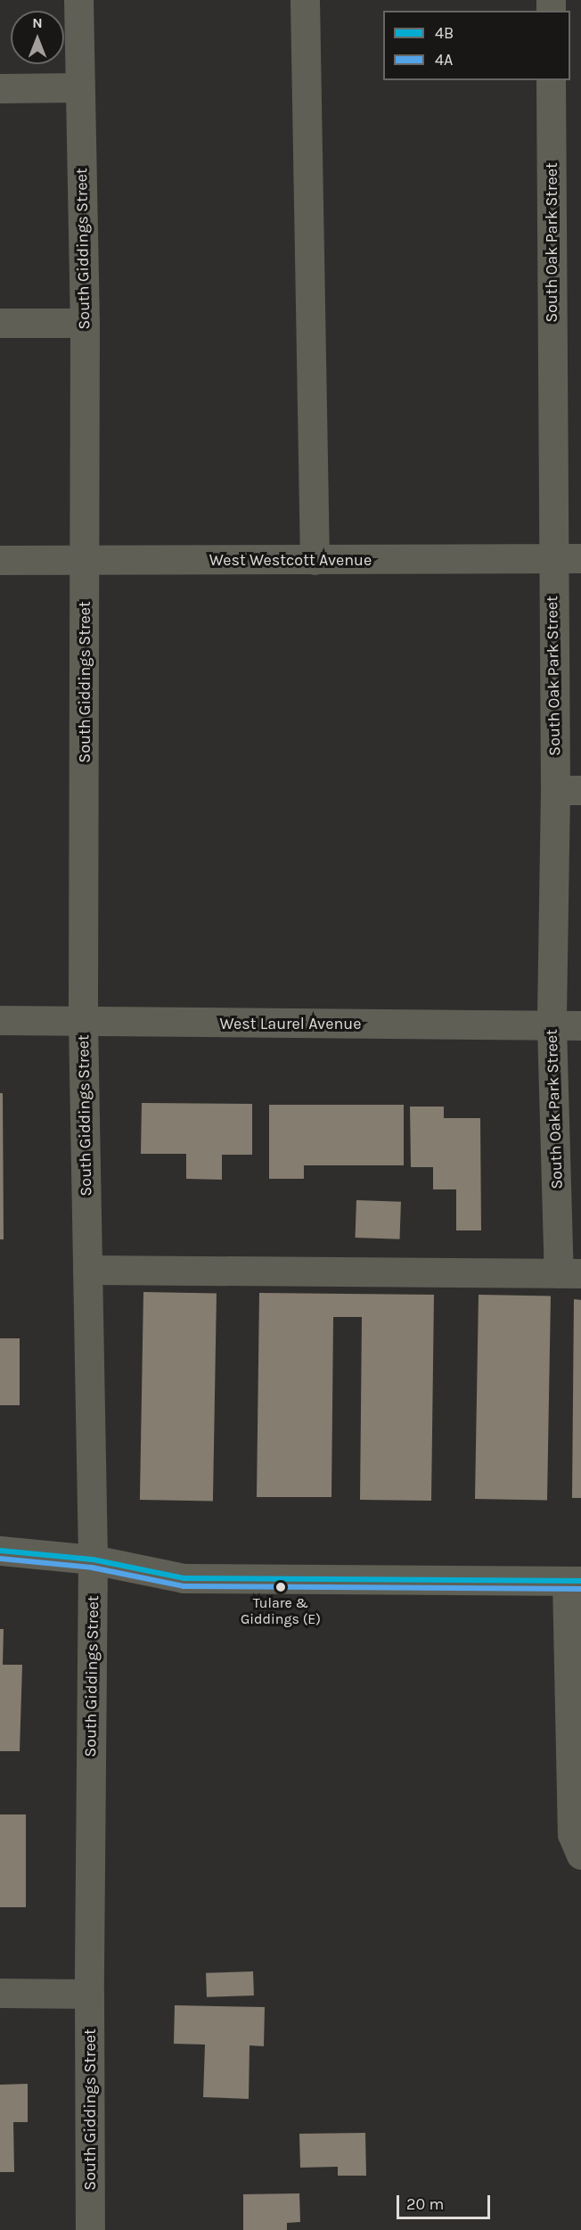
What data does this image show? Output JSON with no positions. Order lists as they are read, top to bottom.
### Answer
{
  "streets": {
    "street": [
      "South Oak Park Street",
      "South Giddings Street",
      "West Westcott Avenue",
      "West Laurel Avenue"
    ]
  },
  "crossings": [
    ["South Oak Park Street", "West Westcott Avenue"],
    ["South Oak Park Street", "West Laurel Avenue"],
    ["South Giddings Street", "West Westcott Avenue"],
    ["South Giddings Street", "West Laurel Avenue"]
  ],
  "places": ["Tulare & Giddings (E)"],
  "lines": ["transit line 4B", "transit line 4A"],
  "legend": ["4B", "4A"],
  "scale_bar": "20 m",
  "north": "top"
}
